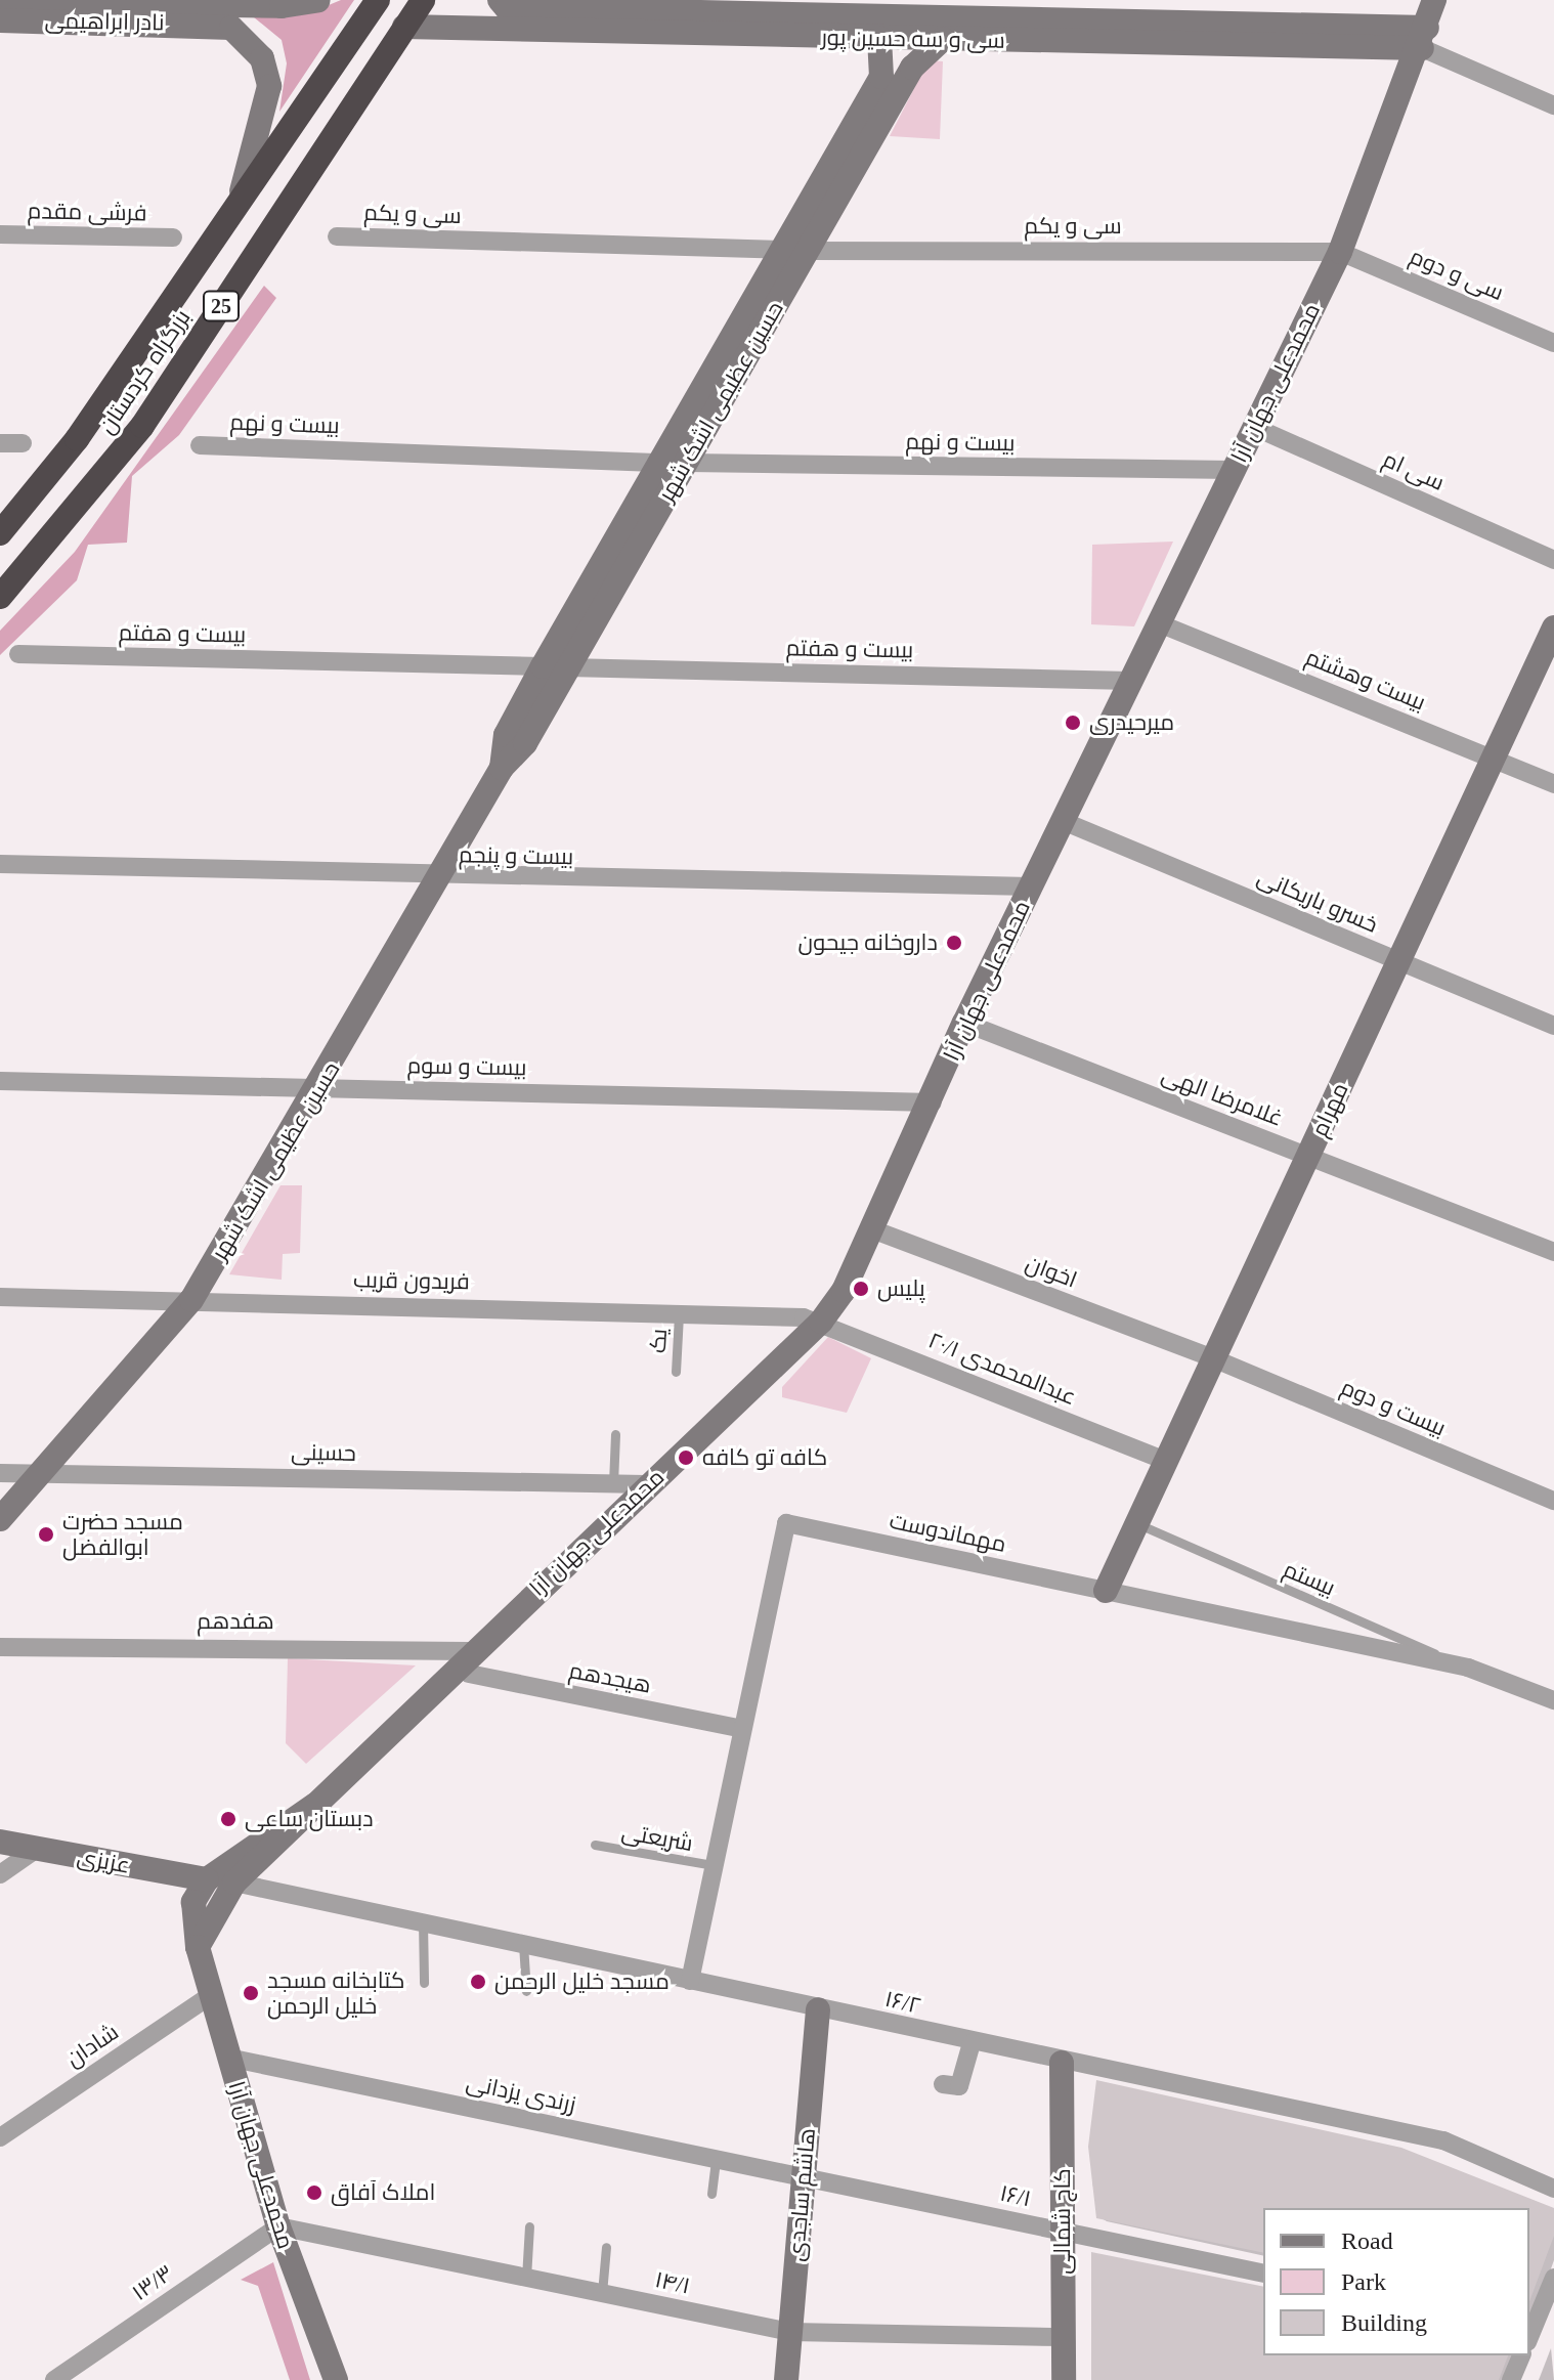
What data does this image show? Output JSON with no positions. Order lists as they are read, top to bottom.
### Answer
{
  "streets": {
    "highway": ["25", "بزرگراه کردستان"],
    "street": [
      "نادر ابراهیمی",
      "سی و سه حسین پور",
      "فرشی مقدم",
      "سی و یکم",
      "سی و دوم",
      "محمدعلی جهان آرا",
      "حسین عظیمی اشک شهر",
      "بیست و نهم",
      "سی ام",
      "بیست و هفتم",
      "بیست وهشتم",
      "بیست و پنجم",
      "خسرو باریکانی",
      "بیست و سوم",
      "غلامرضا الهی",
      "مهرام",
      "اخوان",
      "فریدون قریب",
      "عبدالمحمدی ۲۰/۱",
      "بیست و دوم",
      "حسینی",
      "مهماندوست",
      "هفدهم",
      "هیجدهم",
      "عزیزی",
      "۱۶/۲",
      "شادان",
      "زرندی یزدانی",
      "هاشم ساجدی",
      "۱۶/۱",
      "کاج شمالی",
      "۱۳/۳",
      "۱۴/۱"
    ],
    "lane": ["یک", "بیستم", "شریعتی"]
  },
  "crossings": [
    ["نادر ابراهیمی", "بزرگراه کردستان"],
    ["سی و سه حسین پور", "بزرگراه کردستان"],
    ["سی و سه حسین پور", "محمدعلی جهان آرا"],
    ["سی و سه حسین پور", "حسین عظیمی اشک شهر"],
    ["سی و یکم", "سی و دوم"],
    ["سی و یکم", "محمدعلی جهان آرا"],
    ["سی و یکم", "حسین عظیمی اشک شهر"],
    ["سی و دوم", "محمدعلی جهان آرا"],
    ["محمدعلی جهان آرا", "بیست و نهم"],
    ["محمدعلی جهان آرا", "سی ام"],
    ["محمدعلی جهان آرا", "بیست و هفتم"],
    ["محمدعلی جهان آرا", "بیست وهشتم"],
    ["محمدعلی جهان آرا", "بیست و پنجم"],
    ["محمدعلی جهان آرا", "خسرو باریکانی"],
    ["محمدعلی جهان آرا", "بیست و سوم"],
    ["محمدعلی جهان آرا", "غلامرضا الهی"],
    ["محمدعلی جهان آرا", "اخوان"],
    ["محمدعلی جهان آرا", "فریدون قریب"],
    ["محمدعلی جهان آرا", "عبدالمحمدی ۲۰/۱"],
    ["محمدعلی جهان آرا", "حسینی"],
    ["محمدعلی جهان آرا", "هفدهم"],
    ["محمدعلی جهان آرا", "هیجدهم"],
    ["محمدعلی جهان آرا", "عزیزی"],
    ["محمدعلی جهان آرا", "شادان"],
    ["محمدعلی جهان آرا", "زرندی یزدانی"],
    ["محمدعلی جهان آرا", "۱۳/۳"],
    ["محمدعلی جهان آرا", "۱۴/۱"],
    ["حسین عظیمی اشک شهر", "بیست و نهم"],
    ["حسین عظیمی اشک شهر", "بیست و هفتم"],
    ["حسین عظیمی اشک شهر", "بیست و پنجم"],
    ["حسین عظیمی اشک شهر", "بیست و سوم"],
    ["حسین عظیمی اشک شهر", "فریدون قریب"],
    ["حسین عظیمی اشک شهر", "حسینی"],
    ["بیست وهشتم", "مهرام"],
    ["خسرو باریکانی", "مهرام"],
    ["غلامرضا الهی", "مهرام"],
    ["مهرام", "اخوان"],
    ["مهرام", "عبدالمحمدی ۲۰/۱"],
    ["مهرام", "بیست و دوم"],
    ["مهرام", "مهماندوست"],
    ["مهرام", "بیستم"],
    ["اخوان", "بیست و دوم"],
    ["فریدون قریب", "یک"],
    ["فریدون قریب", "عبدالمحمدی ۲۰/۱"],
    ["مهماندوست", "بیستم"],
    ["مهماندوست", "هیجدهم"],
    ["مهماندوست", "شریعتی"],
    ["مهماندوست", "۱۶/۲"],
    ["هفدهم", "هیجدهم"],
    ["۱۶/۲", "هاشم ساجدی"],
    ["۱۶/۲", "کاج شمالی"],
    ["زرندی یزدانی", "هاشم ساجدی"],
    ["زرندی یزدانی", "۱۶/۱"],
    ["هاشم ساجدی", "۱۶/۱"],
    ["هاشم ساجدی", "۱۴/۱"],
    ["۱۶/۱", "کاج شمالی"],
    ["کاج شمالی", "۱۴/۱"],
    ["۱۳/۳", "۱۴/۱"]
  ],
  "places": [
    "میرحیدری",
    "داروخانه جیحون",
    "پلیس",
    "کافه تو کافه",
    "مسجد حضرت ابوالفضل",
    "دبستان ساعی",
    "مسجد خلیل الرحمن",
    "كتابخانه مسجد خليل الرحمن",
    "املاک آفاق"
  ],
  "legend": ["Road", "Park", "Building"]
}
